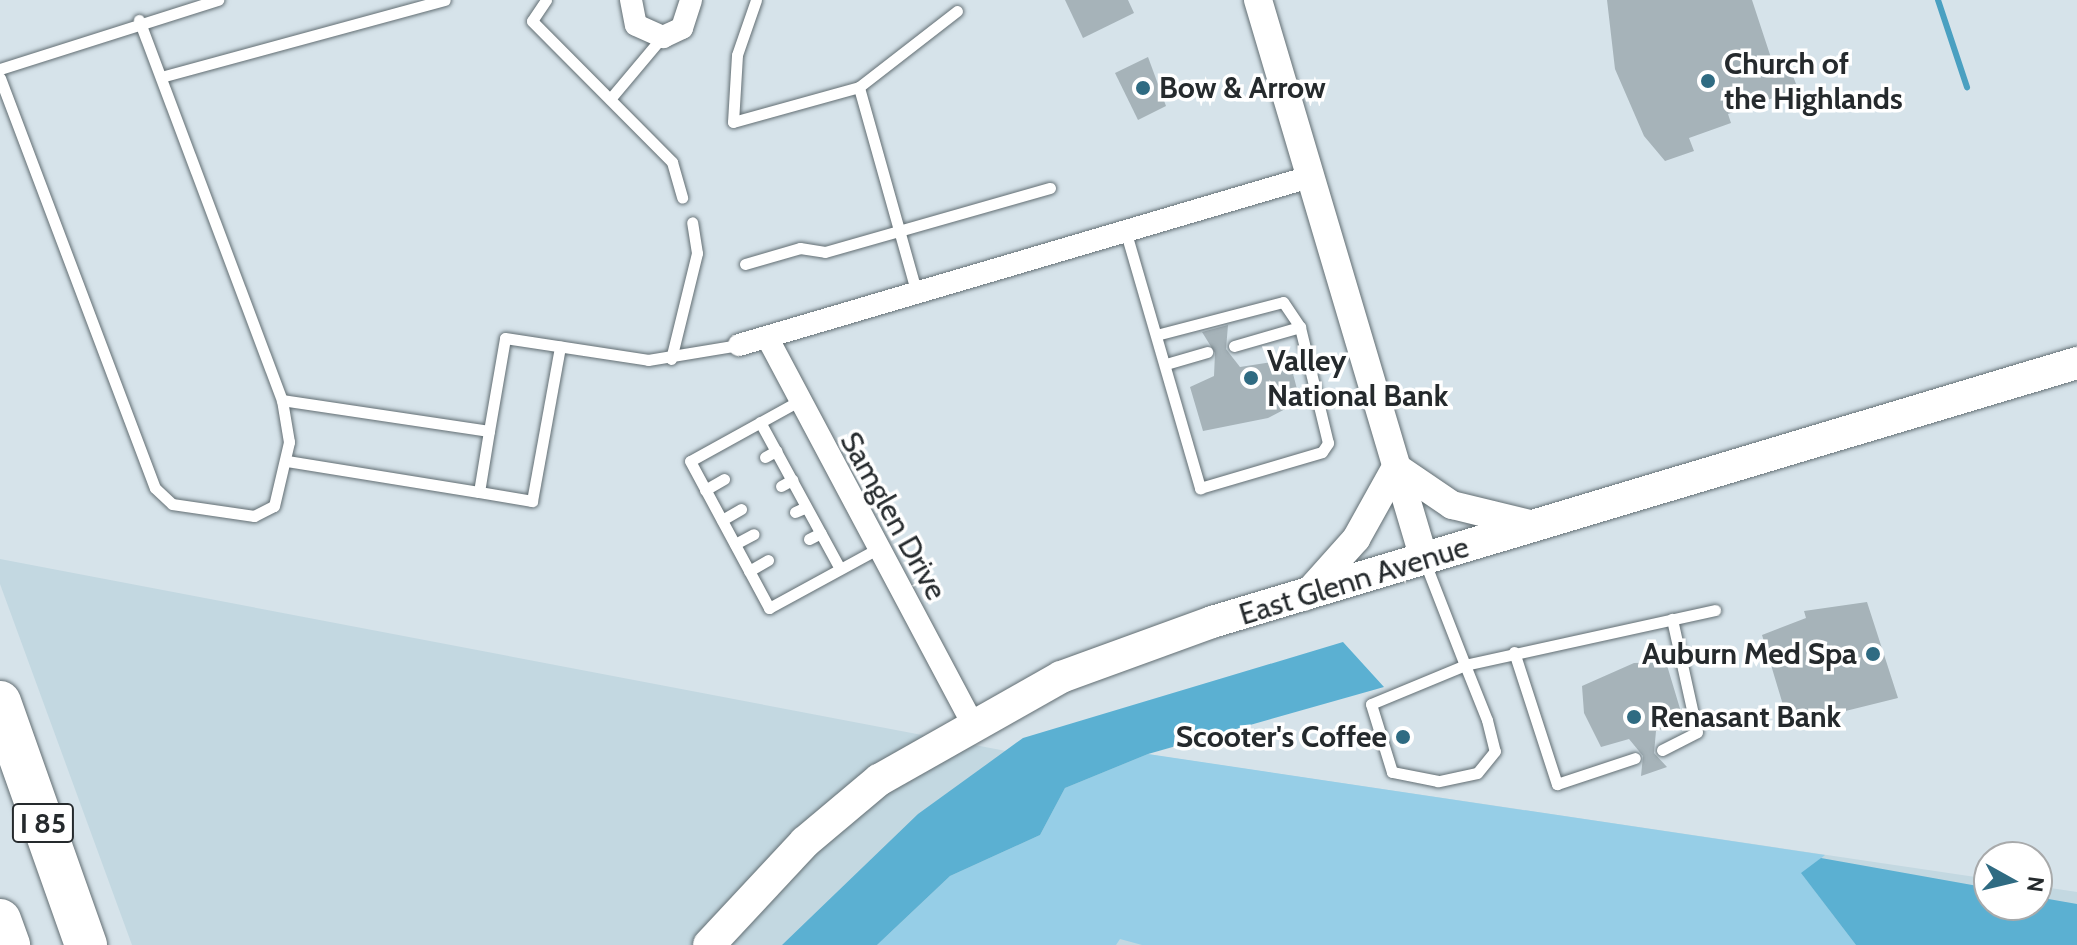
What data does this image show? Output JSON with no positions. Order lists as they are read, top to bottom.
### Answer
{
  "streets": {
    "highway": ["I 85"],
    "main road": ["East Glenn Avenue"],
    "street": ["Samglen Drive"]
  },
  "crossings": [
    ["Samglen Drive", "East Glenn Avenue"]
  ],
  "places": [
    "Church of the Highlands",
    "Bow & Arrow",
    "Valley National Bank",
    "Auburn Med Spa",
    "Renasant Bank",
    "Scooter's Coffee"
  ],
  "north": "right"
}
